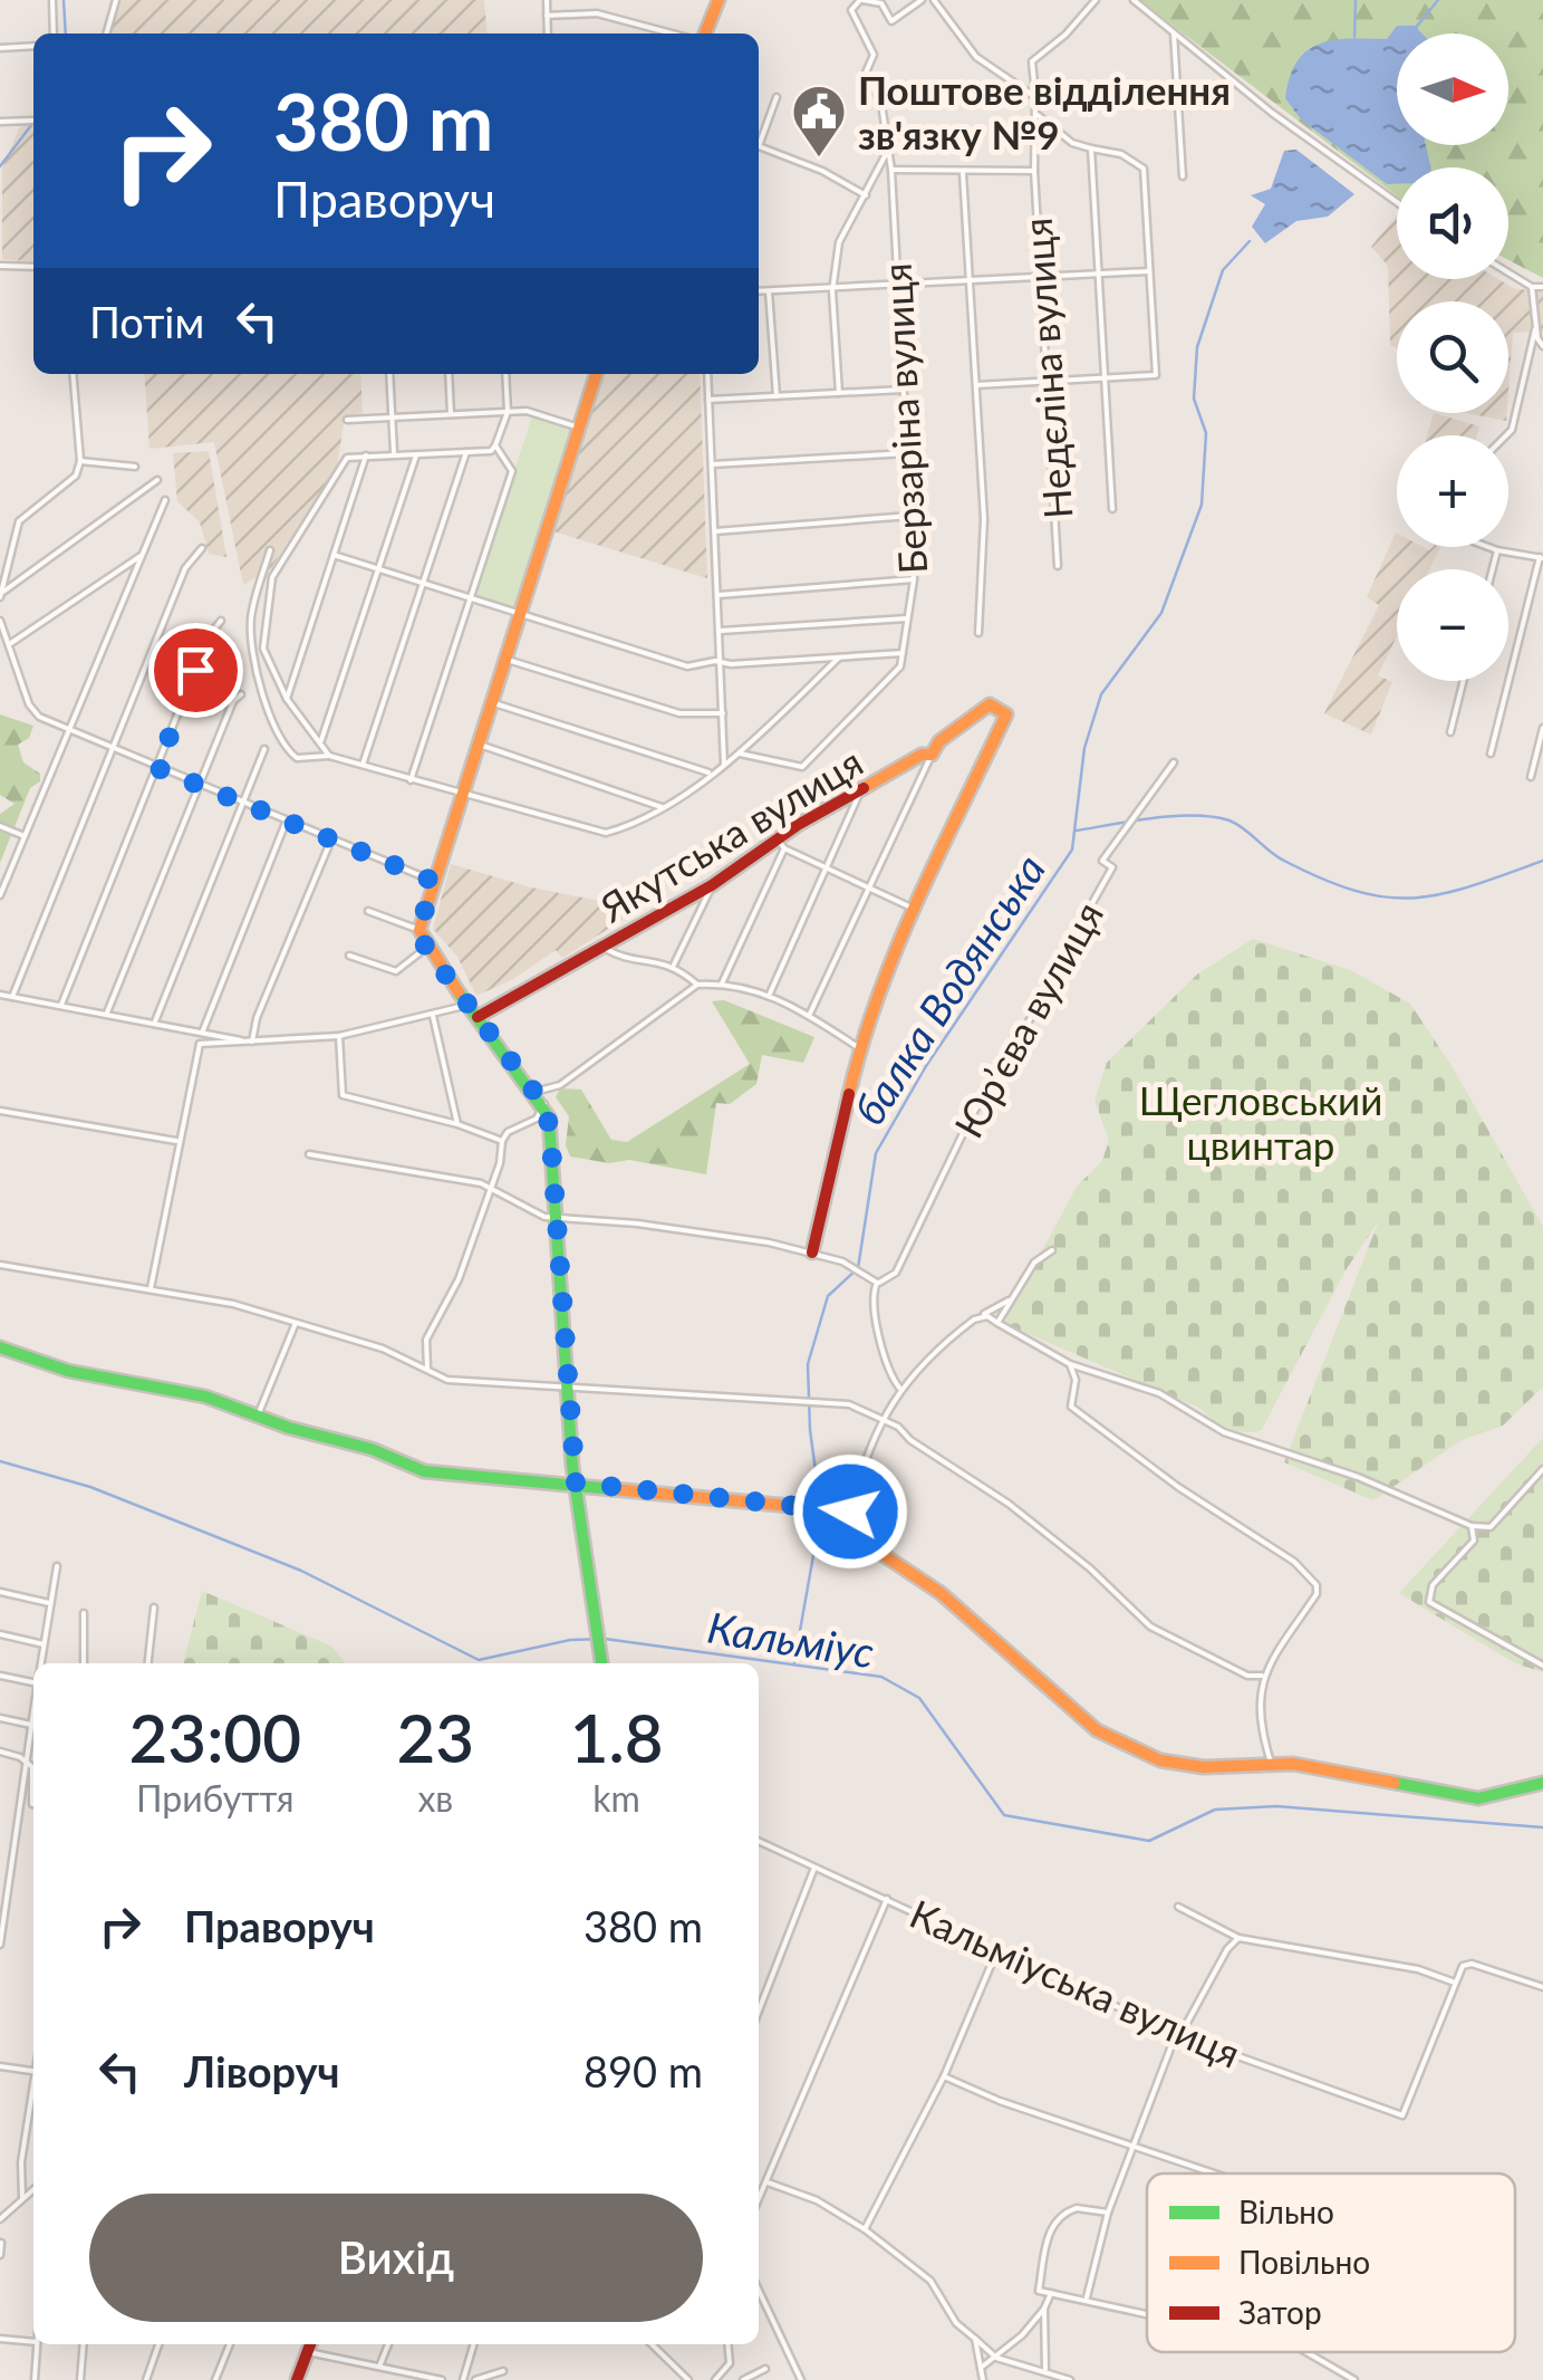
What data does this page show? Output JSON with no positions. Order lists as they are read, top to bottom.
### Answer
{
  "streets": {
    "street": [
      "Недєліна вулиця",
      "Берзаріна вулиця",
      "Якутська вулиця",
      "Юр’єва вулиця",
      "Кальміуська вулиця"
    ]
  },
  "water": ["балка Водянська", "Кальміус"],
  "parks": ["Щегловський цвинтар"],
  "places": {
    "public building": ["Поштове відділення зв'язку №9"]
  },
  "legend": ["Вільно", "Повільно", "Затор"],
  "north": "right",
  "page": {
    "map_buttons": ["+", "−"],
    "turn": ["380 m", "Праворуч"],
    "then": "Потім",
    "eta": [
      "23:00",
      "Прибуття",
      "23",
      "хв",
      "1.8",
      "km"
    ],
    "list": [
      {
        "name": "Праворуч",
        "value": "380 m"
      },
      {
        "name": "Ліворуч",
        "value": "890 m"
      }
    ],
    "buttons": "Вихід"
  }
}
